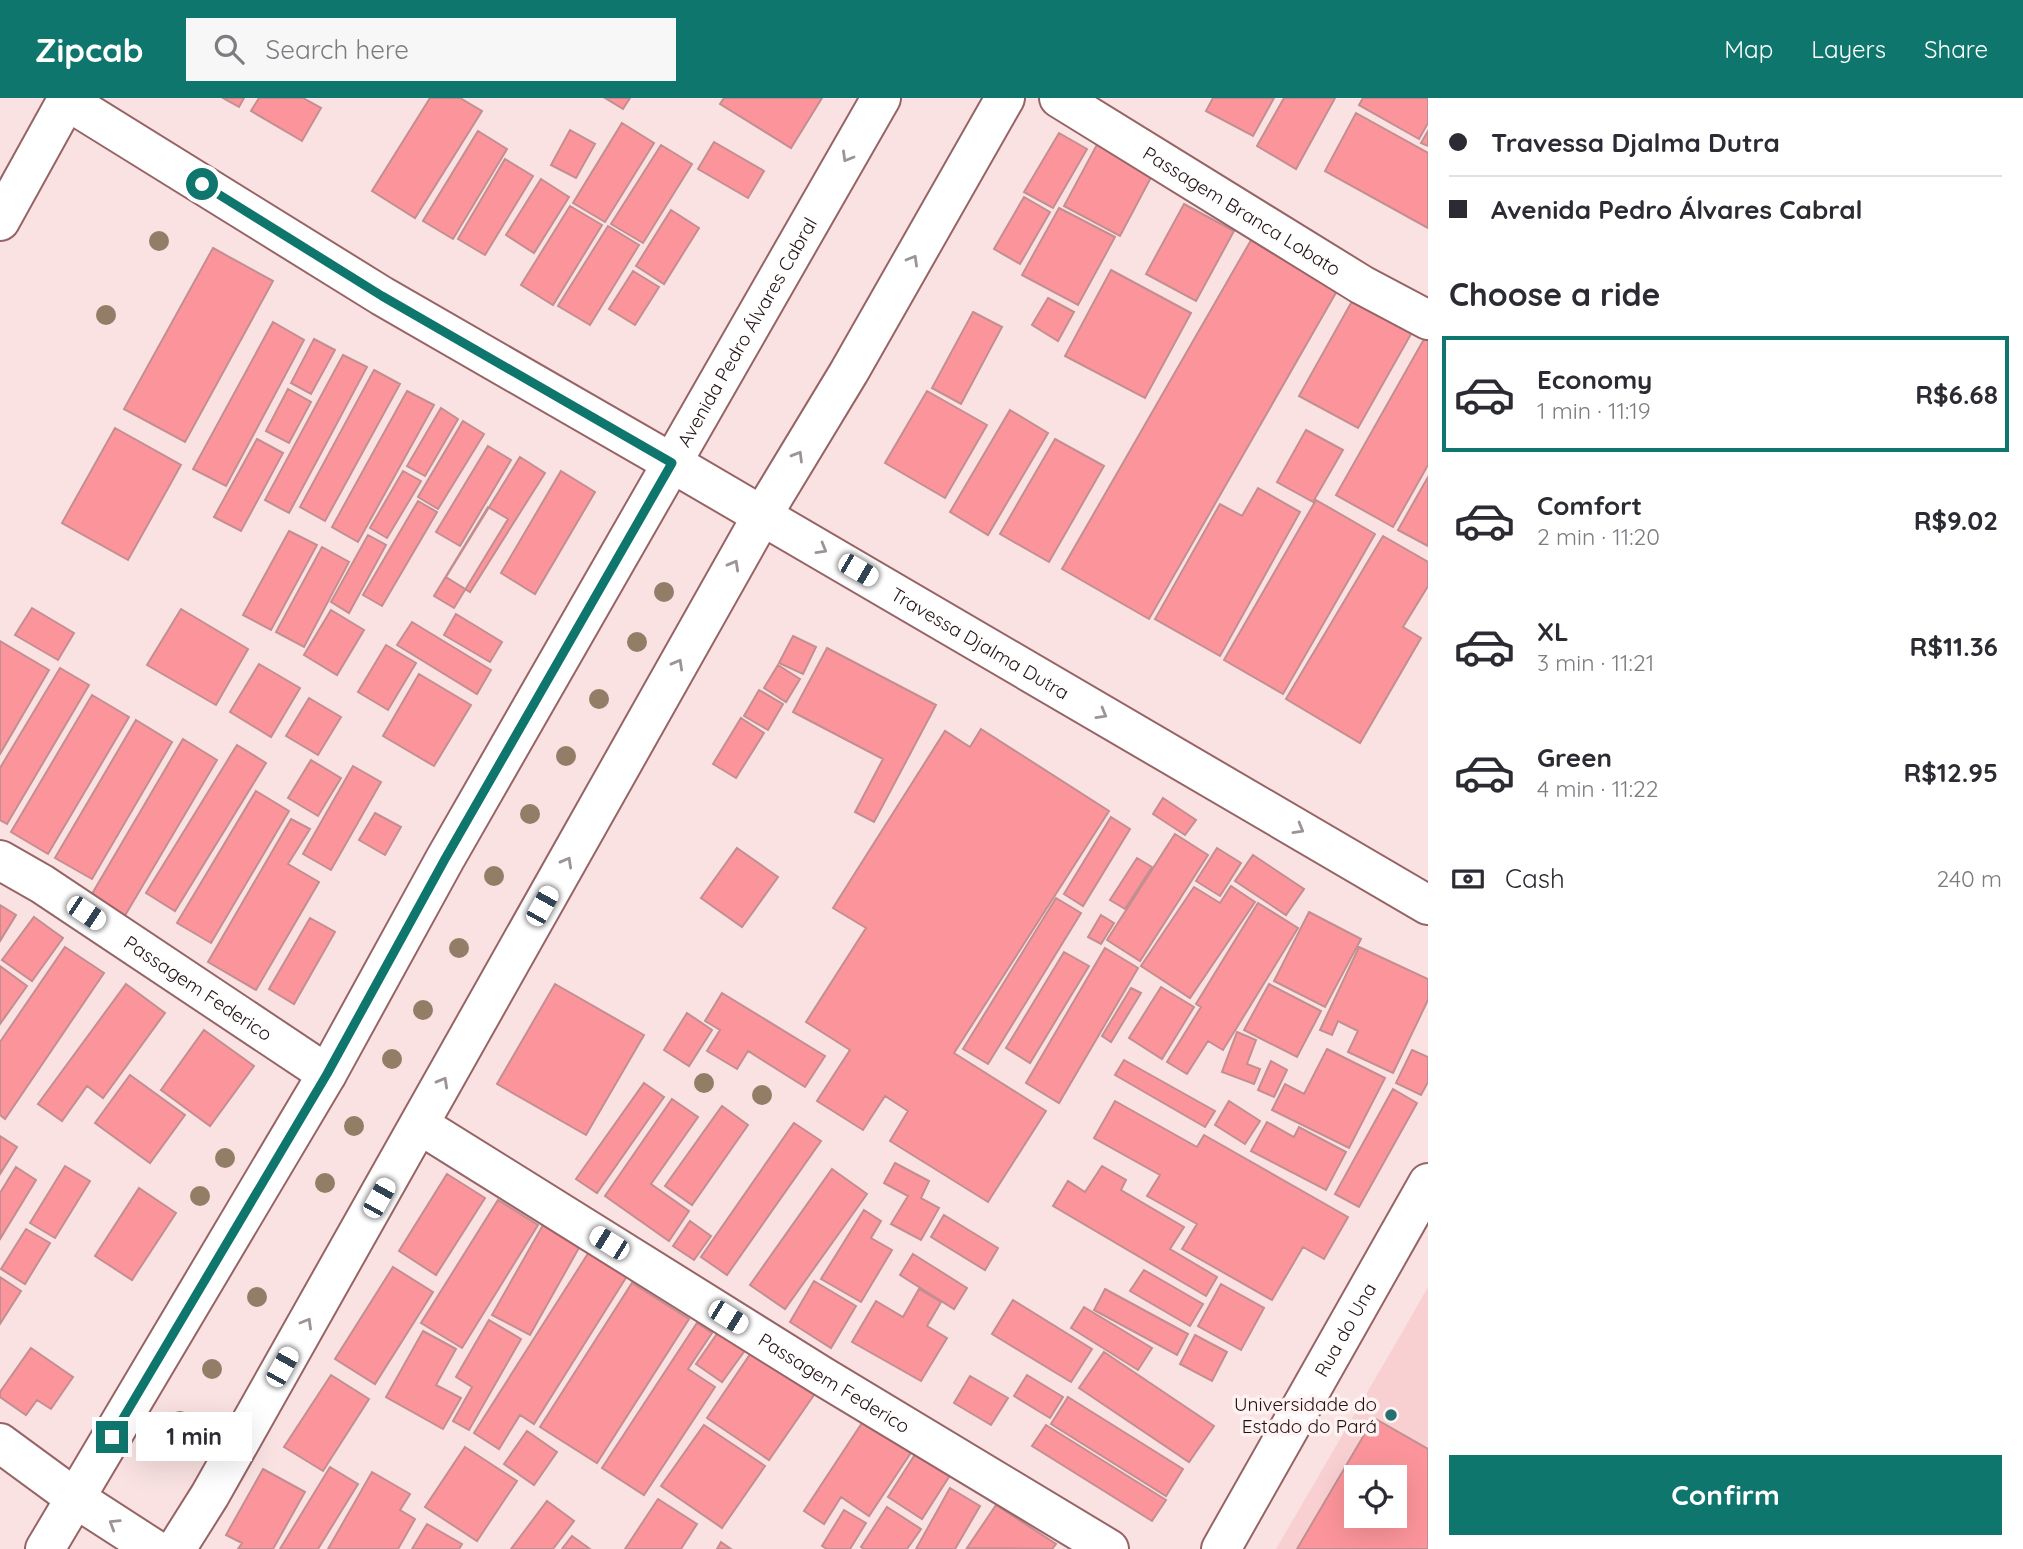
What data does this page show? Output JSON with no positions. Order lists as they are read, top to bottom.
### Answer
{
  "streets": {
    "street": [
      "Passagem Branca Lobato",
      "Avenida Pedro Álvares Cabral",
      "Travessa Djalma Dutra",
      "Passagem Federico",
      "Rua do Una"
    ]
  },
  "crossings": [
    ["Avenida Pedro Álvares Cabral", "Travessa Djalma Dutra"],
    ["Avenida Pedro Álvares Cabral", "Passagem Federico"]
  ],
  "one_way": ["Travessa Djalma Dutra"],
  "places": ["Universidade do Estado do Pará"],
  "page": {
    "header": "Zipcab",
    "search": "Search here",
    "nav": ["Map", "Layers", "Share"],
    "banner": ["Travessa Djalma Dutra", "Avenida Pedro Álvares Cabral"],
    "heading": "Choose a ride",
    "list": [
      {
        "name": "Economy",
        "note": "1 min · 11:19",
        "value": "R$6.68"
      },
      {
        "name": "Comfort",
        "note": "2 min · 11:20",
        "value": "R$9.02"
      },
      {
        "name": "XL",
        "note": "3 min · 11:21",
        "value": "R$11.36"
      },
      {
        "name": "Green",
        "note": "4 min · 11:22",
        "value": "R$12.95"
      }
    ],
    "pay": ["Cash", "240 m"],
    "bubble": "1 min",
    "buttons": "Confirm"
  }
}
